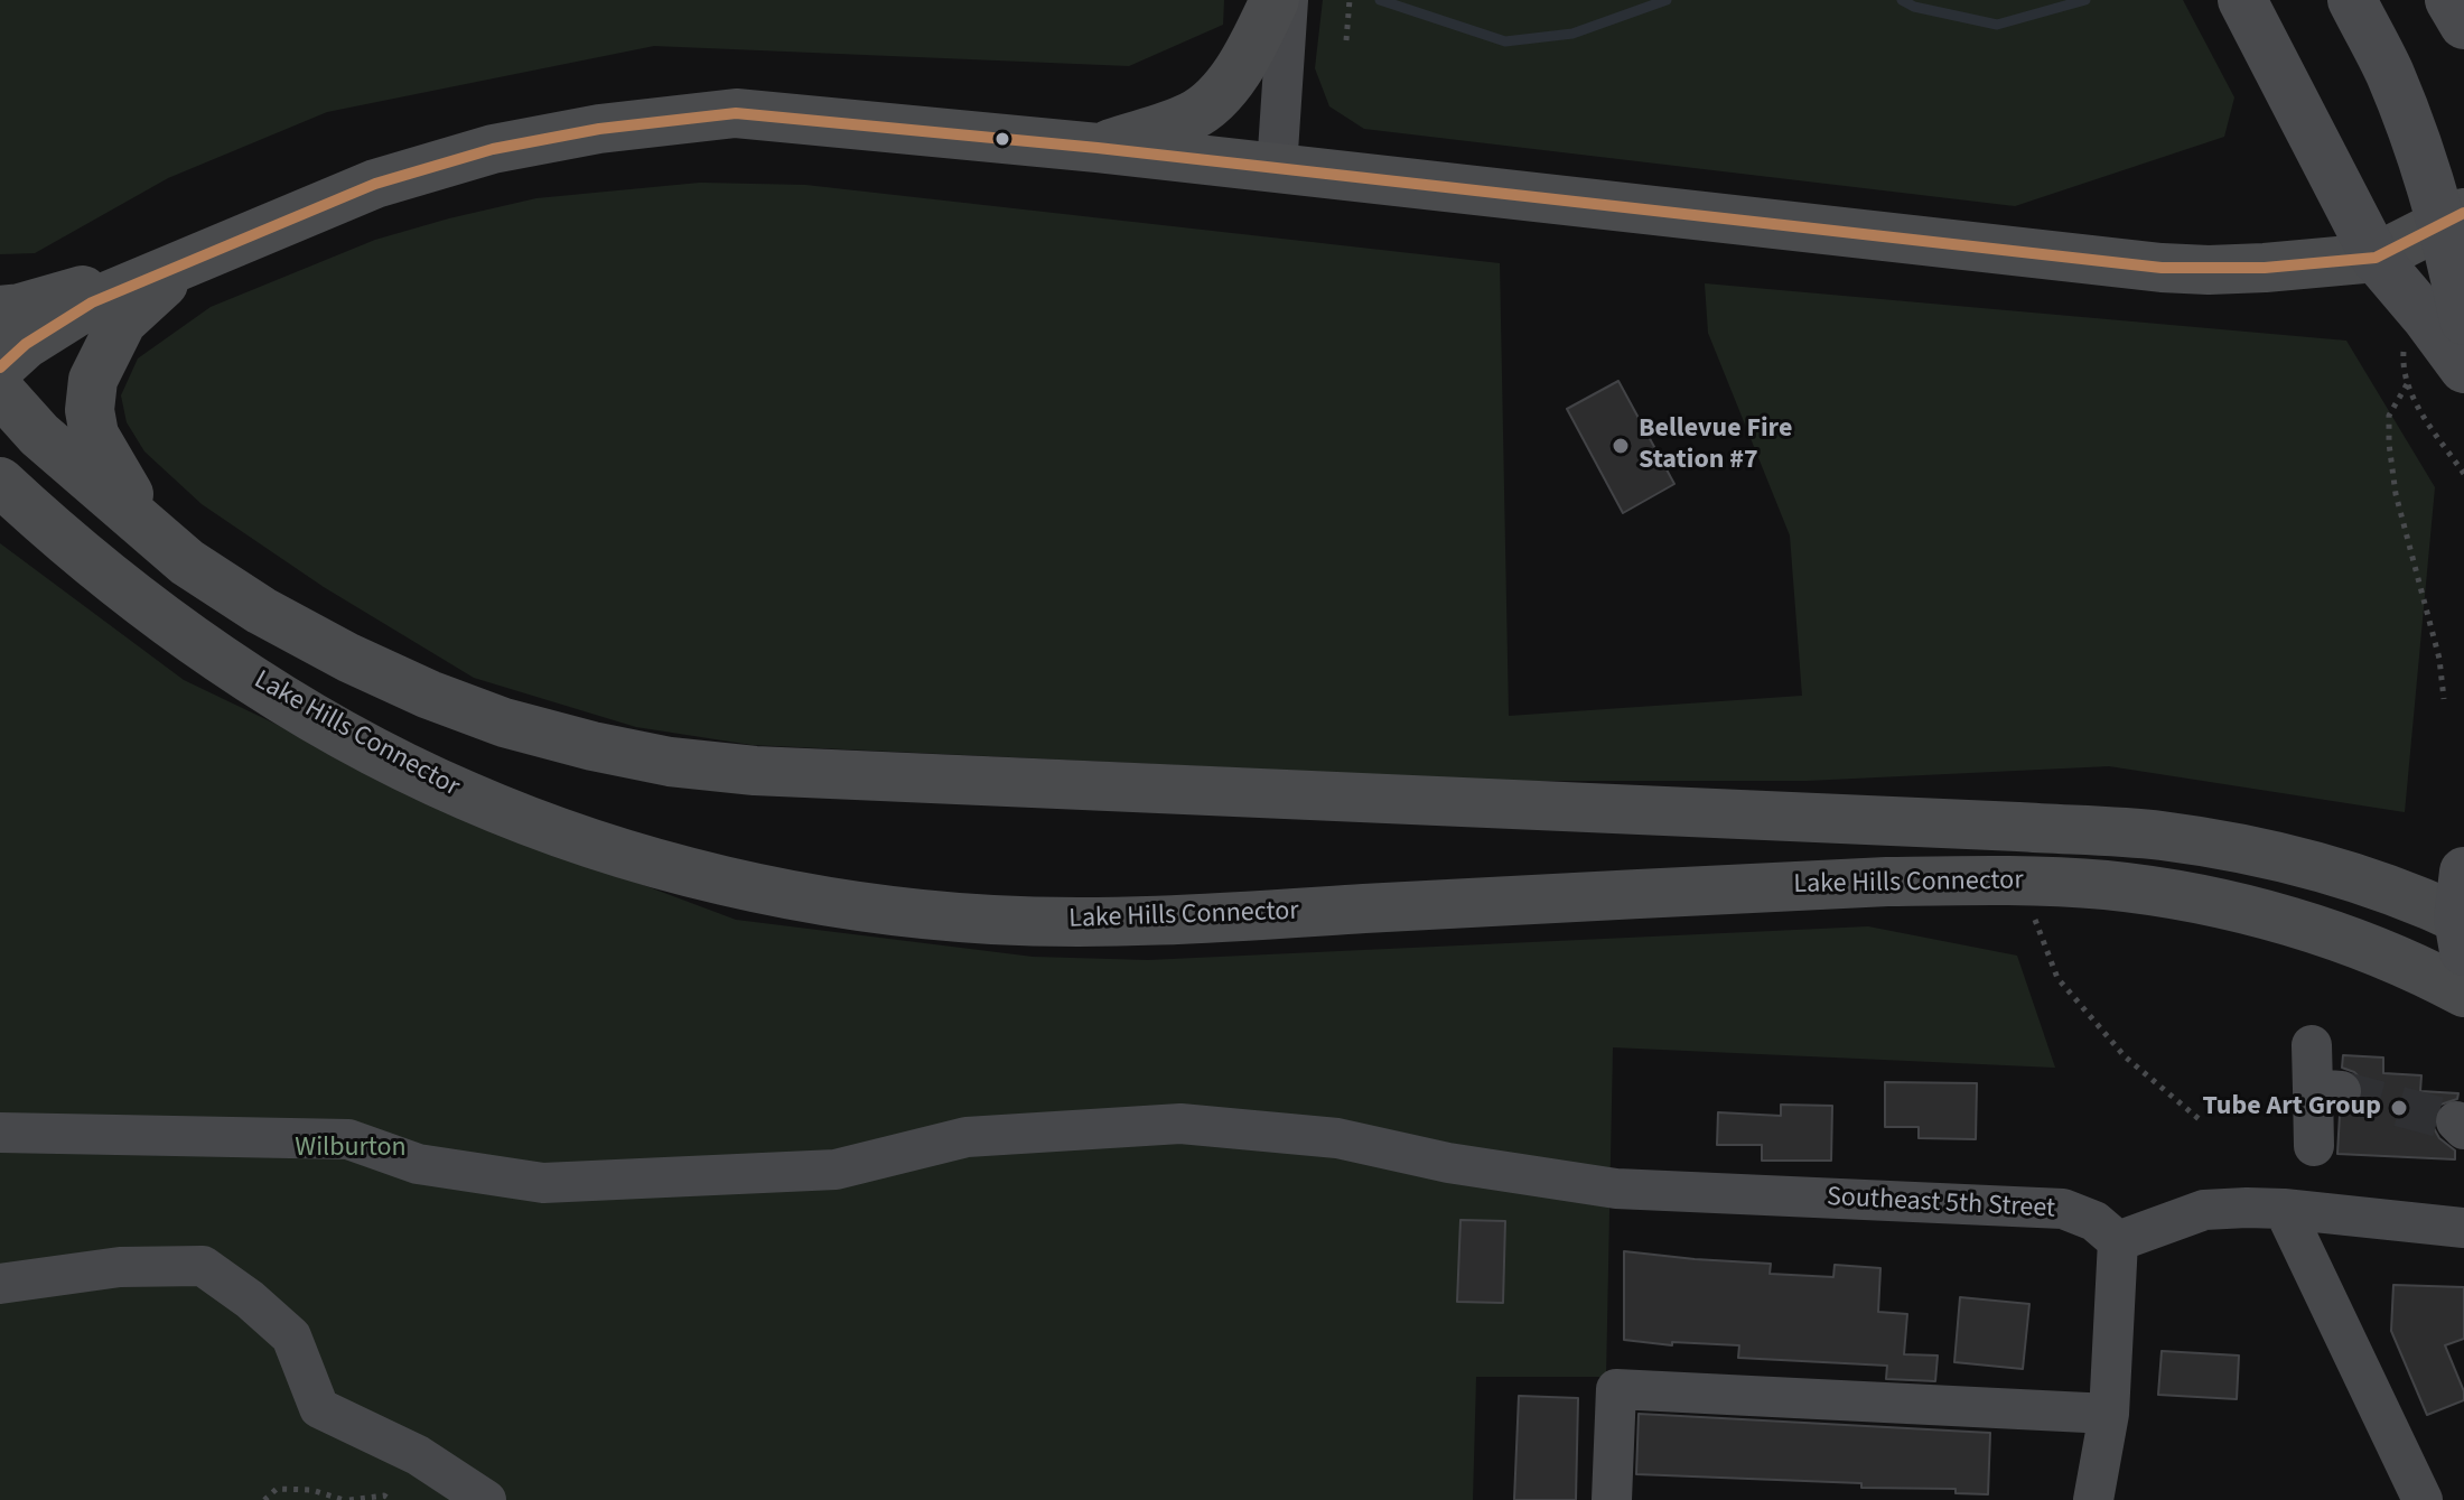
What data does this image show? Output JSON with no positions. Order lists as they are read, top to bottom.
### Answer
{
  "streets": {
    "main road": ["Lake Hills Connector"],
    "street": ["Southeast 5th Street"]
  },
  "parks": ["Wilburton"],
  "places": ["Bellevue Fire Station #7", "Tube Art Group"]
}
